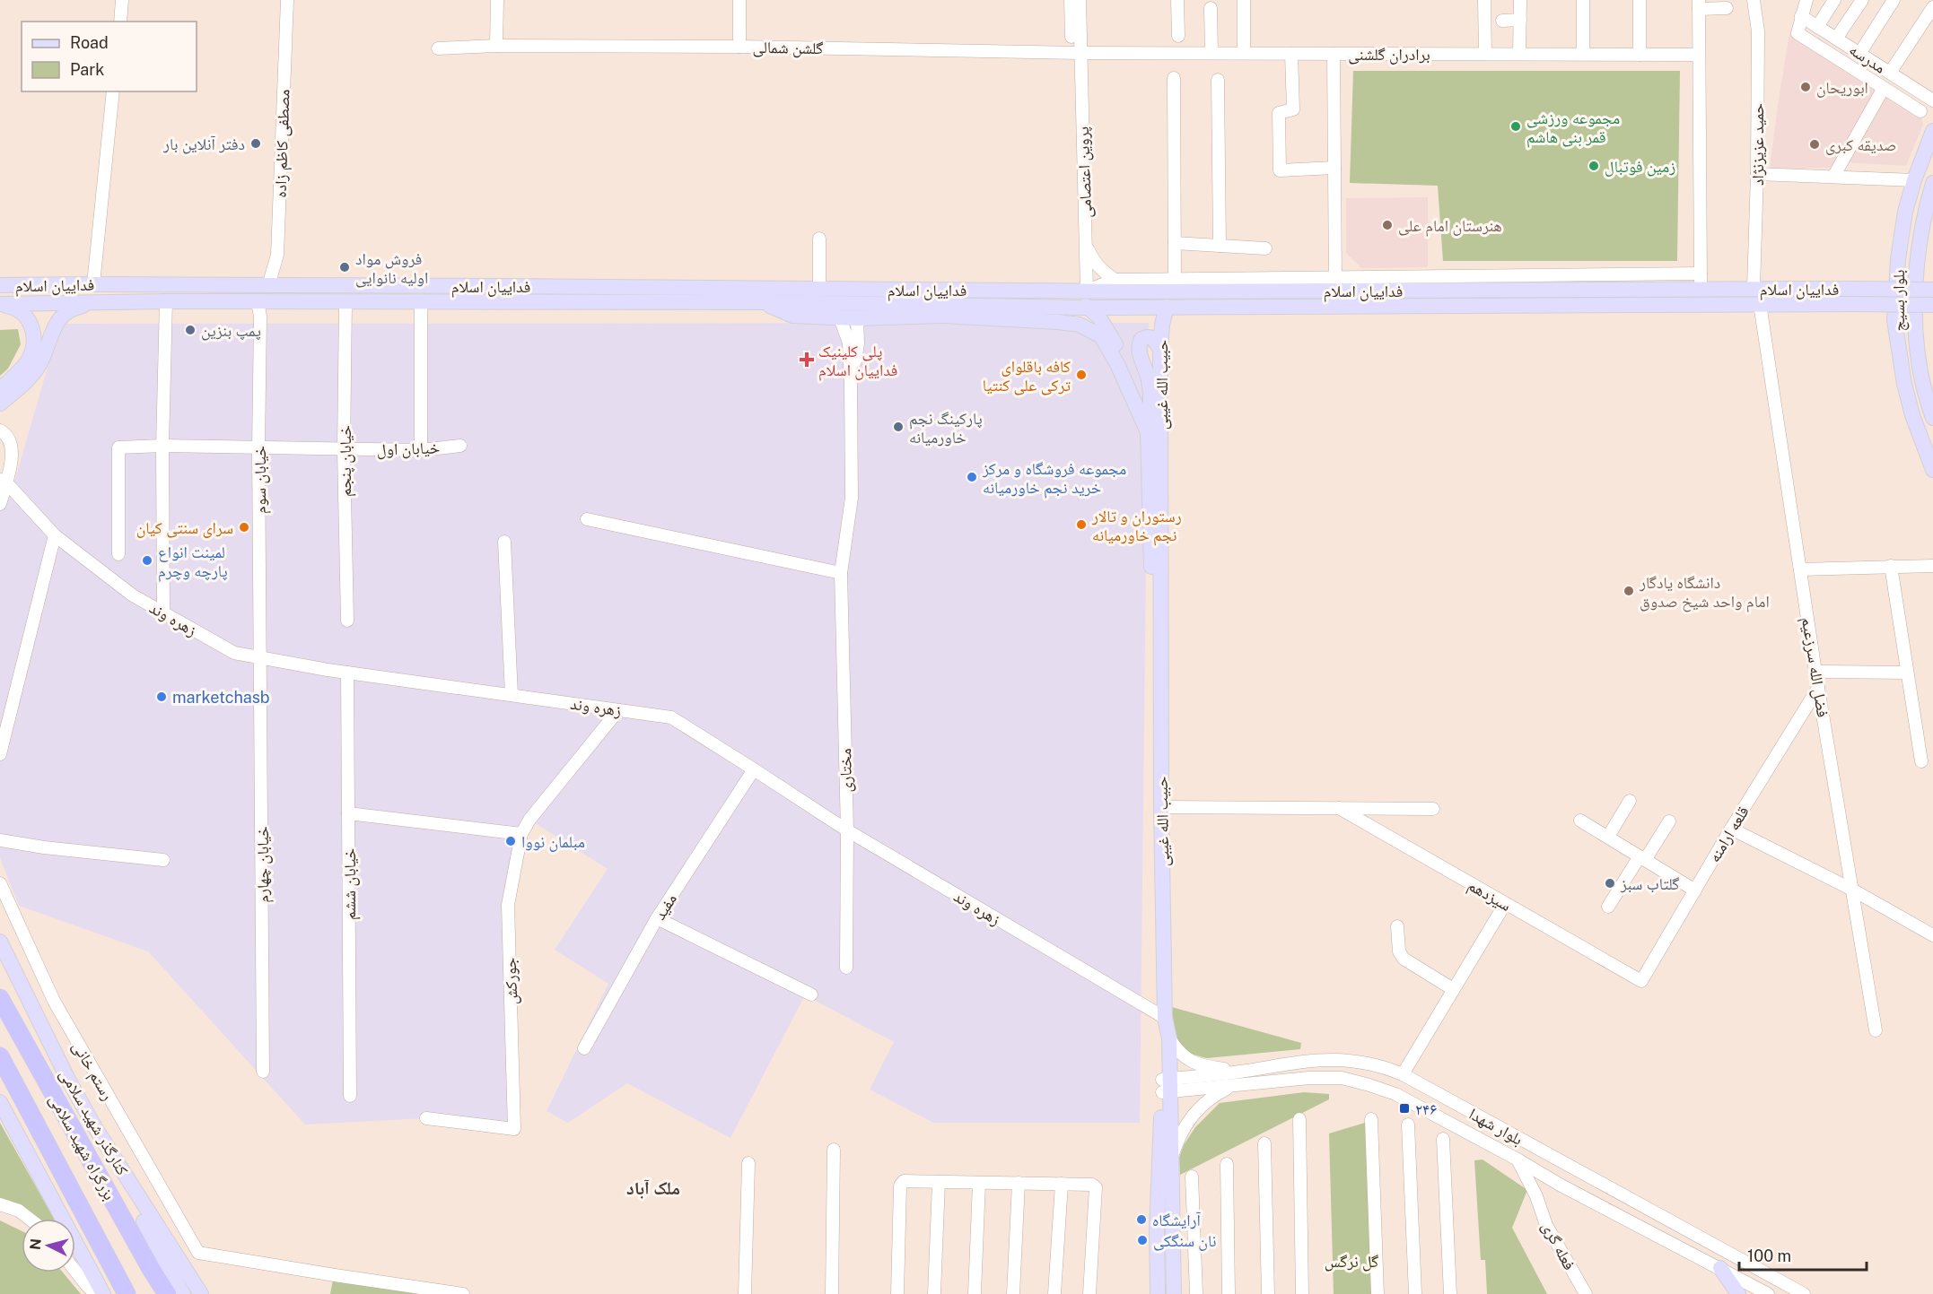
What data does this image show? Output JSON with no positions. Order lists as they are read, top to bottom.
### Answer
{
  "streets": {
    "highway": ["بزرگراه شهید سلامی"],
    "main road": [
      "فداییان اسلام",
      "بلوار بسیج",
      "حبیب الله غیبی",
      "کنارگذر شهید سلامی"
    ],
    "street": [
      "گلشن شمالی",
      "برادران گلشنی",
      "مدرسه",
      "مصطفی کاظم زاده",
      "حمید عزیزنژاد",
      "پروین اعتصامی",
      "خیابان اول",
      "خیابان پنجم",
      "خیابان سوم",
      "زهره وند",
      "فضل الله سرزعیم",
      "مختاری",
      "قلعه ارامنه",
      "خیابان چهارم",
      "خیابان ششم",
      "سیزدهم",
      "مفید",
      "جورکش",
      "رستم خانی",
      "بلوار شهدا",
      "فعله گری"
    ]
  },
  "crossings": [
    ["گلشن شمالی", "برادران گلشنی"],
    ["گلشن شمالی", "پروین اعتصامی"],
    ["برادران گلشنی", "پروین اعتصامی"],
    ["مصطفی کاظم زاده", "فداییان اسلام"],
    ["حمید عزیزنژاد", "فداییان اسلام"],
    ["پروین اعتصامی", "فداییان اسلام"],
    ["فداییان اسلام", "حبیب الله غیبی"],
    ["فداییان اسلام", "خیابان پنجم"],
    ["فداییان اسلام", "خیابان سوم"],
    ["فداییان اسلام", "فضل الله سرزعیم"],
    ["حبیب الله غیبی", "زهره وند"],
    ["حبیب الله غیبی", "بلوار شهدا"],
    ["خیابان اول", "خیابان پنجم"],
    ["خیابان اول", "خیابان سوم"],
    ["خیابان سوم", "زهره وند"],
    ["خیابان سوم", "خیابان چهارم"],
    ["زهره وند", "مختاری"],
    ["زهره وند", "خیابان چهارم"],
    ["زهره وند", "خیابان ششم"],
    ["زهره وند", "مفید"],
    ["فضل الله سرزعیم", "قلعه ارامنه"],
    ["قلعه ارامنه", "سیزدهم"],
    ["بلوار شهدا", "فعله گری"]
  ],
  "districts": ["ملک آباد"],
  "parks": ["گل نرگس"],
  "places": {
    "other": [
      "ابوریحان",
      "مجموعه ورزشی قمر بنی هاشم",
      "دفتر آنلاین بار",
      "صدیقه کبری",
      "زمین فوتبال",
      "هنرستان امام علی",
      "فروش مواد اولیه نانوایی",
      "پمپ بنزین",
      "کافه باقلوای ترکی علی کنتیا",
      "پارکینگ نجم خاورمیانه",
      "مجموعه فروشگاه و مرکز خرید نجم خاورمیانه",
      "رستوران و تالار نجم خاورمیانه",
      "سرای سنتی کیان",
      "لمینت انواع پارچه وچرم",
      "دانشگاه یادگار امام واحد شیخ صدوق",
      "marketchasb",
      "مبلمان نووا",
      "گلتاب سبز",
      "آرایشگاه",
      "نان سنگکی"
    ],
    "health": ["پلی کلینیک فداییان اسلام"],
    "transit": ["۲۴۶"]
  },
  "legend": ["Road", "Park"],
  "scale_bar": "100 m",
  "north": "left"
}
